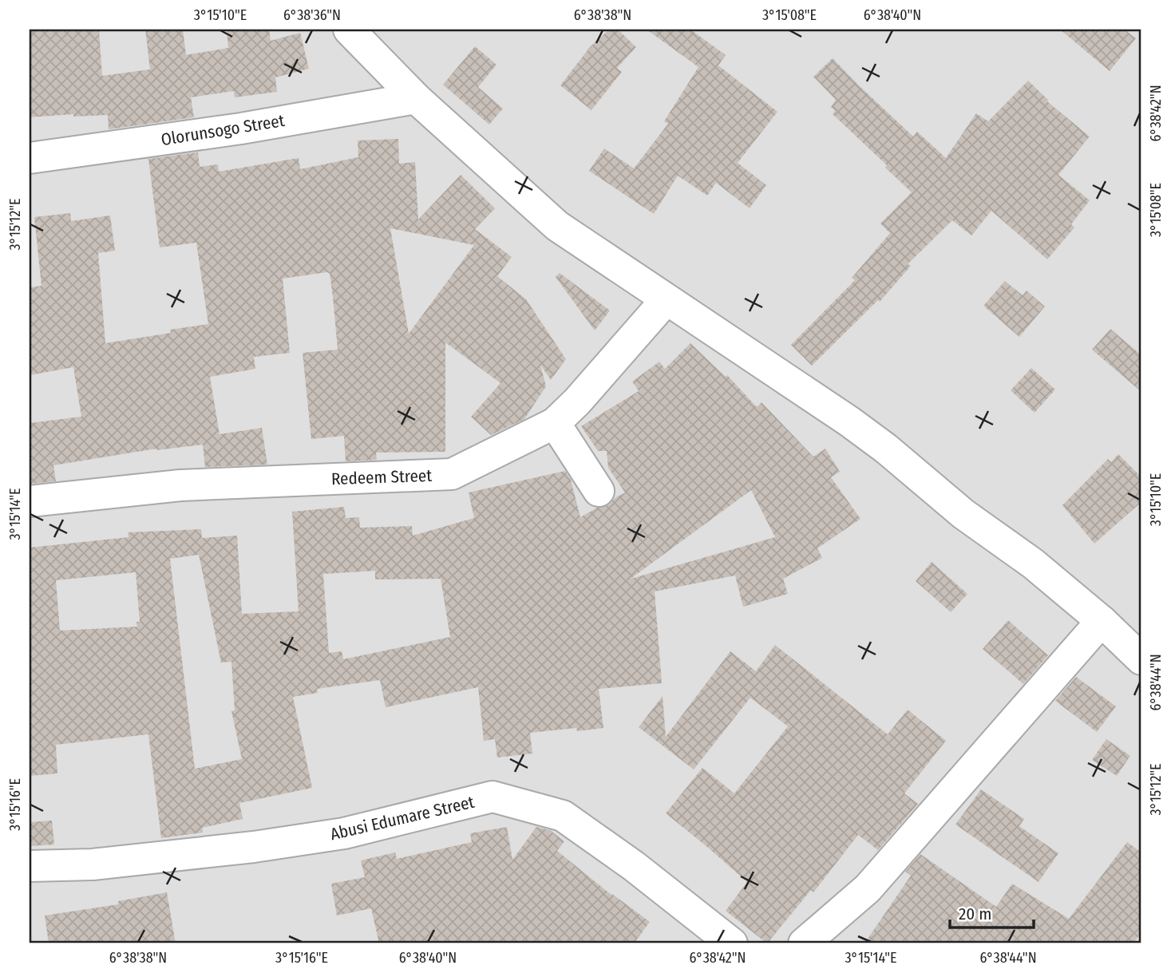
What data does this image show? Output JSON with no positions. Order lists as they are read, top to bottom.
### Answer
{
  "streets": {
    "street": ["Olorunsogo Street", "Redeem Street", "Abusi Edumare Street"]
  },
  "scale_bar": "20 m",
  "coordinates": [
    "3°15'10\"E",
    "6°38'36\"N",
    "6°38'38\"N",
    "3°15'08\"E",
    "6°38'40\"N",
    "6°38'42\"N",
    "3°15'12\"E",
    "3°15'14\"E",
    "6°38'44\"N",
    "3°15'16\"E"
  ]
}
